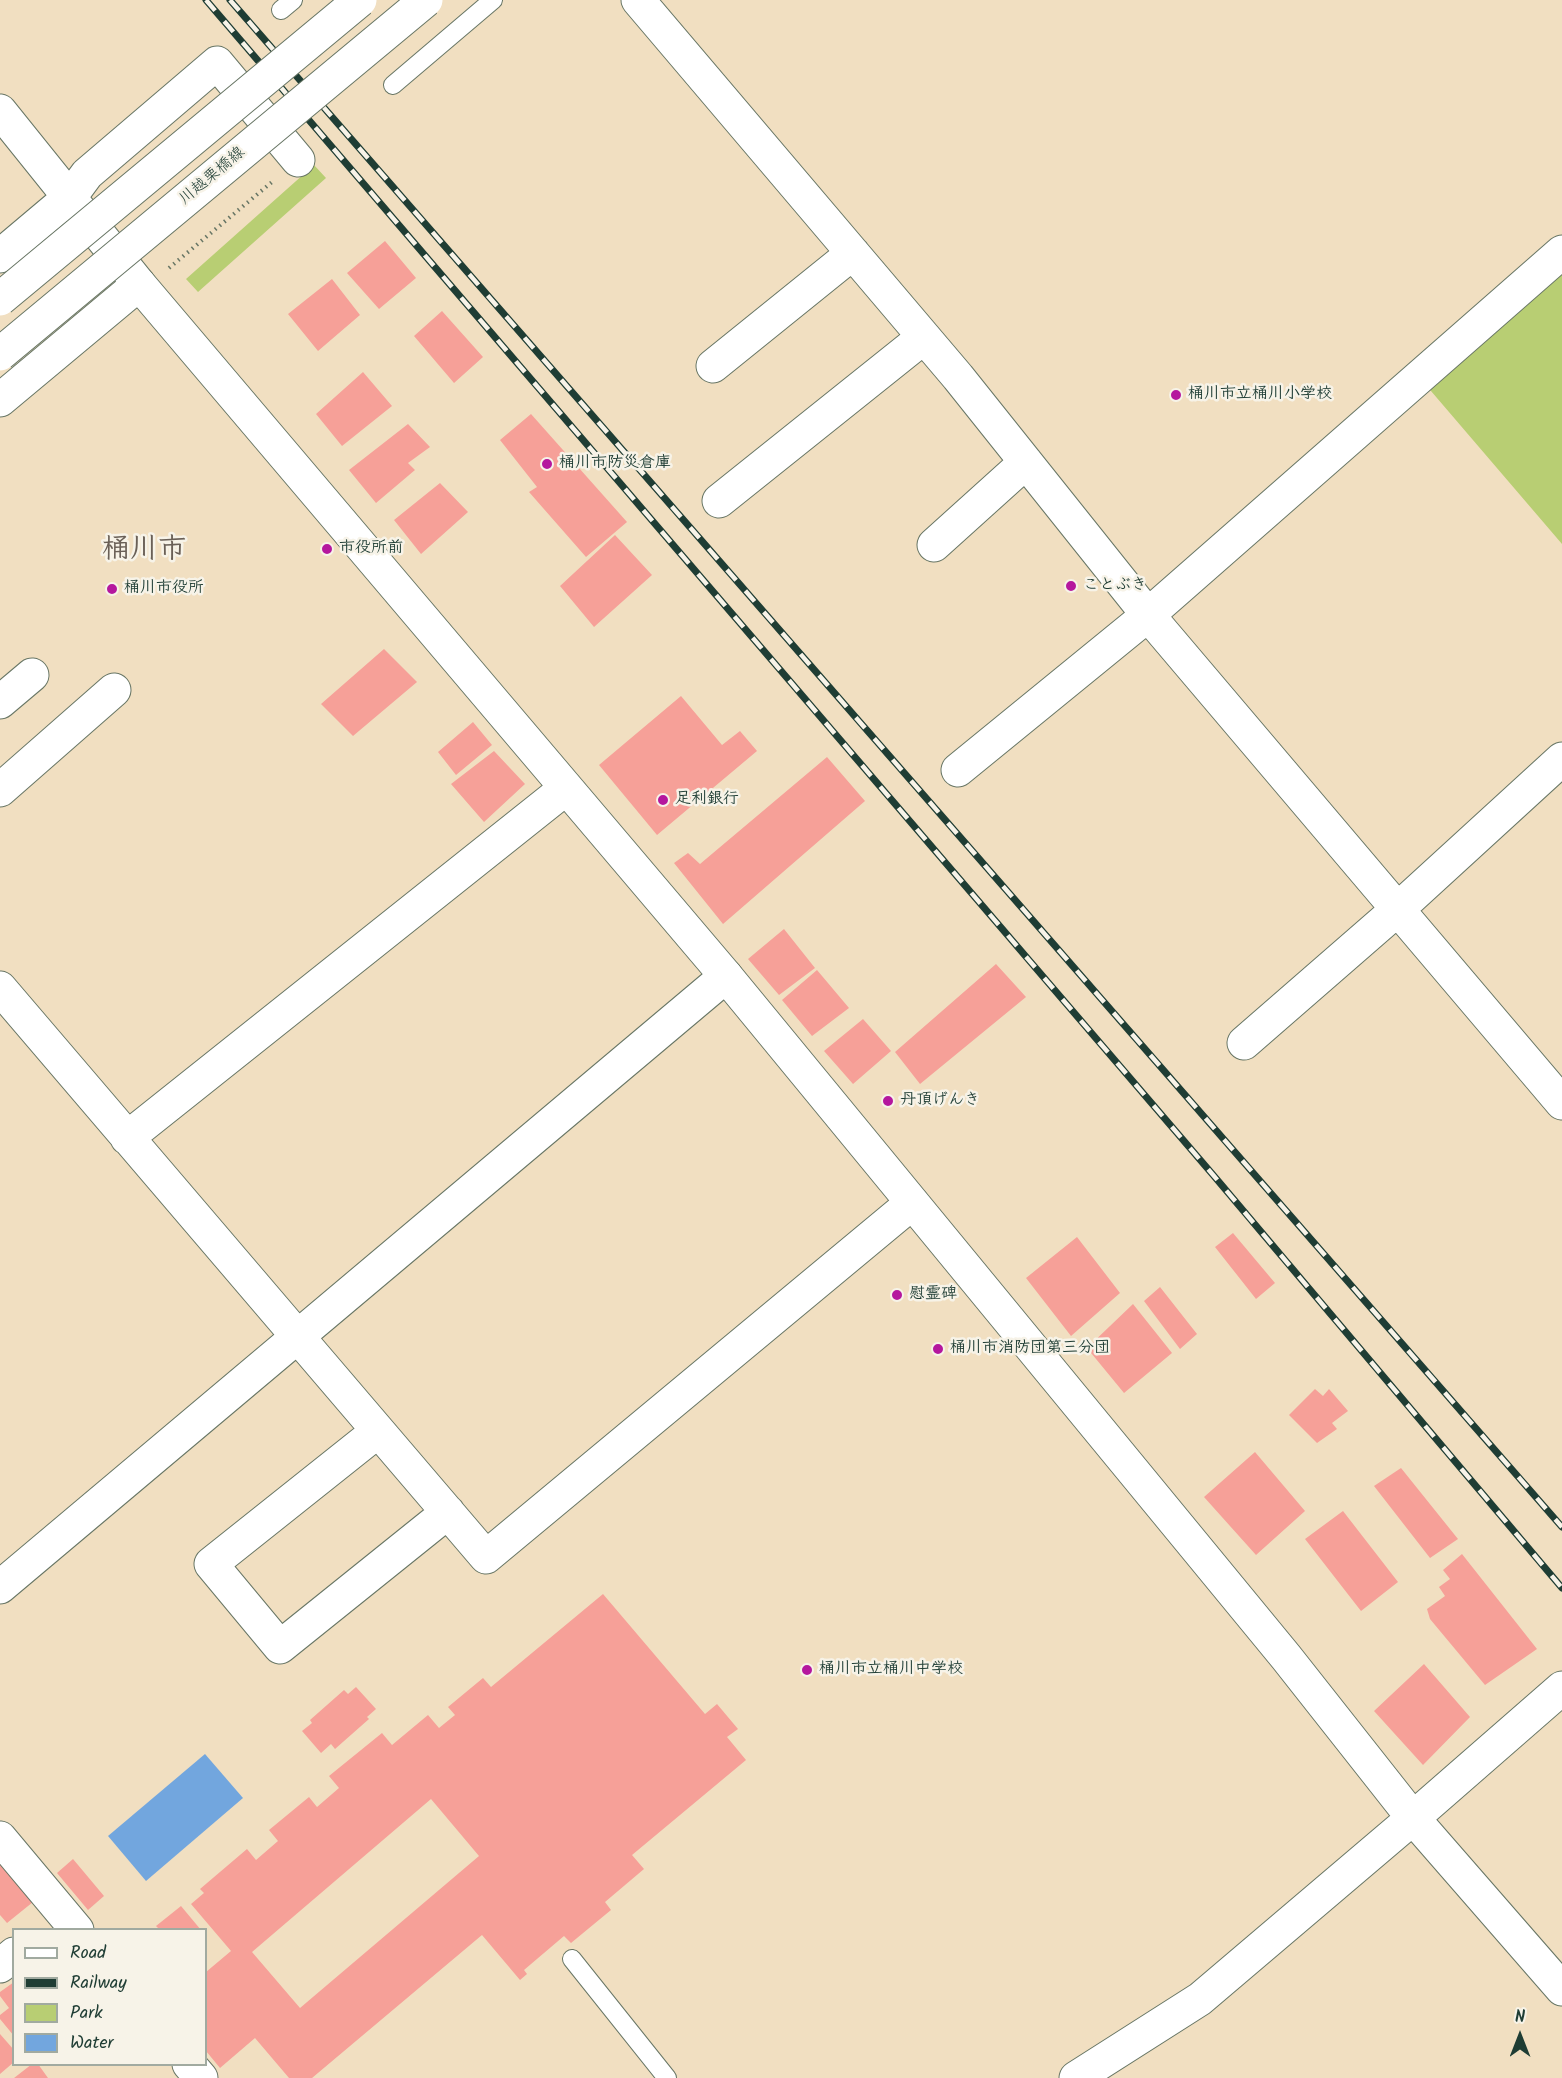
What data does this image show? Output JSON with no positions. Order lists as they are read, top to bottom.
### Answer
{
  "streets": {
    "street": ["川越栗橋線"]
  },
  "districts": ["桶川市"],
  "places": [
    "桶川市立桶川小学校",
    "桶川市防災倉庫",
    "市役所前",
    "ことぶき",
    "桶川市役所",
    "足利銀行",
    "丹頂げんき",
    "慰霊碑",
    "桶川市消防団第三分団",
    "桶川市立桶川中学校"
  ],
  "legend": [
    "Road",
    "Railway",
    "Park",
    "Water"
  ],
  "north": "top"
}
